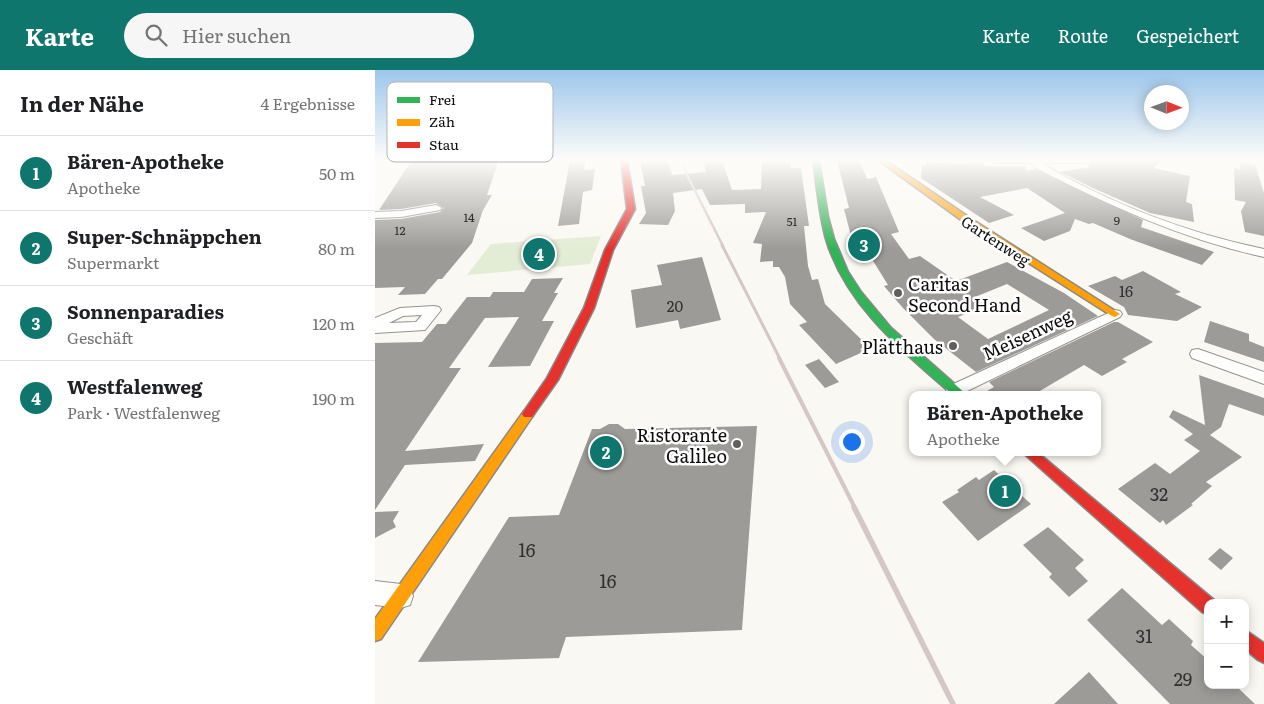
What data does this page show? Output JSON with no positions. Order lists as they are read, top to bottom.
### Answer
{
  "streets": {
    "street": ["Gartenweg", "Meisenweg"]
  },
  "crossings": [
    ["Gartenweg", "Meisenweg"]
  ],
  "places": ["Caritas Second Hand", "Plätthaus", "Ristorante Galileo"],
  "house_numbers": [
    "14",
    "9",
    "51",
    "12",
    "16",
    "20",
    "32",
    "16",
    "16",
    "31",
    "29"
  ],
  "legend": ["Frei", "Zäh", "Stau"],
  "north": "right",
  "page": {
    "header": "Karte",
    "search": "Hier suchen",
    "nav": ["Karte", "Route", "Gespeichert"],
    "heading": ["In der Nähe", "4 Ergebnisse"],
    "list": [
      {
        "mark": "1",
        "name": "Bären-Apotheke",
        "note": "Apotheke",
        "value": "50 m"
      },
      {
        "mark": "2",
        "name": "Super-Schnäppchen",
        "note": "Supermarkt",
        "value": "80 m"
      },
      {
        "mark": "3",
        "name": "Sonnenparadies",
        "note": "Geschäft",
        "value": "120 m"
      },
      {
        "mark": "4",
        "name": "Westfalenweg",
        "note": "Park · Westfalenweg",
        "value": "190 m"
      }
    ],
    "pins": [
      "3",
      "4",
      "2",
      "1"
    ],
    "popup": ["Bären-Apotheke", "Apotheke"],
    "map_buttons": ["+", "−"]
  }
}
